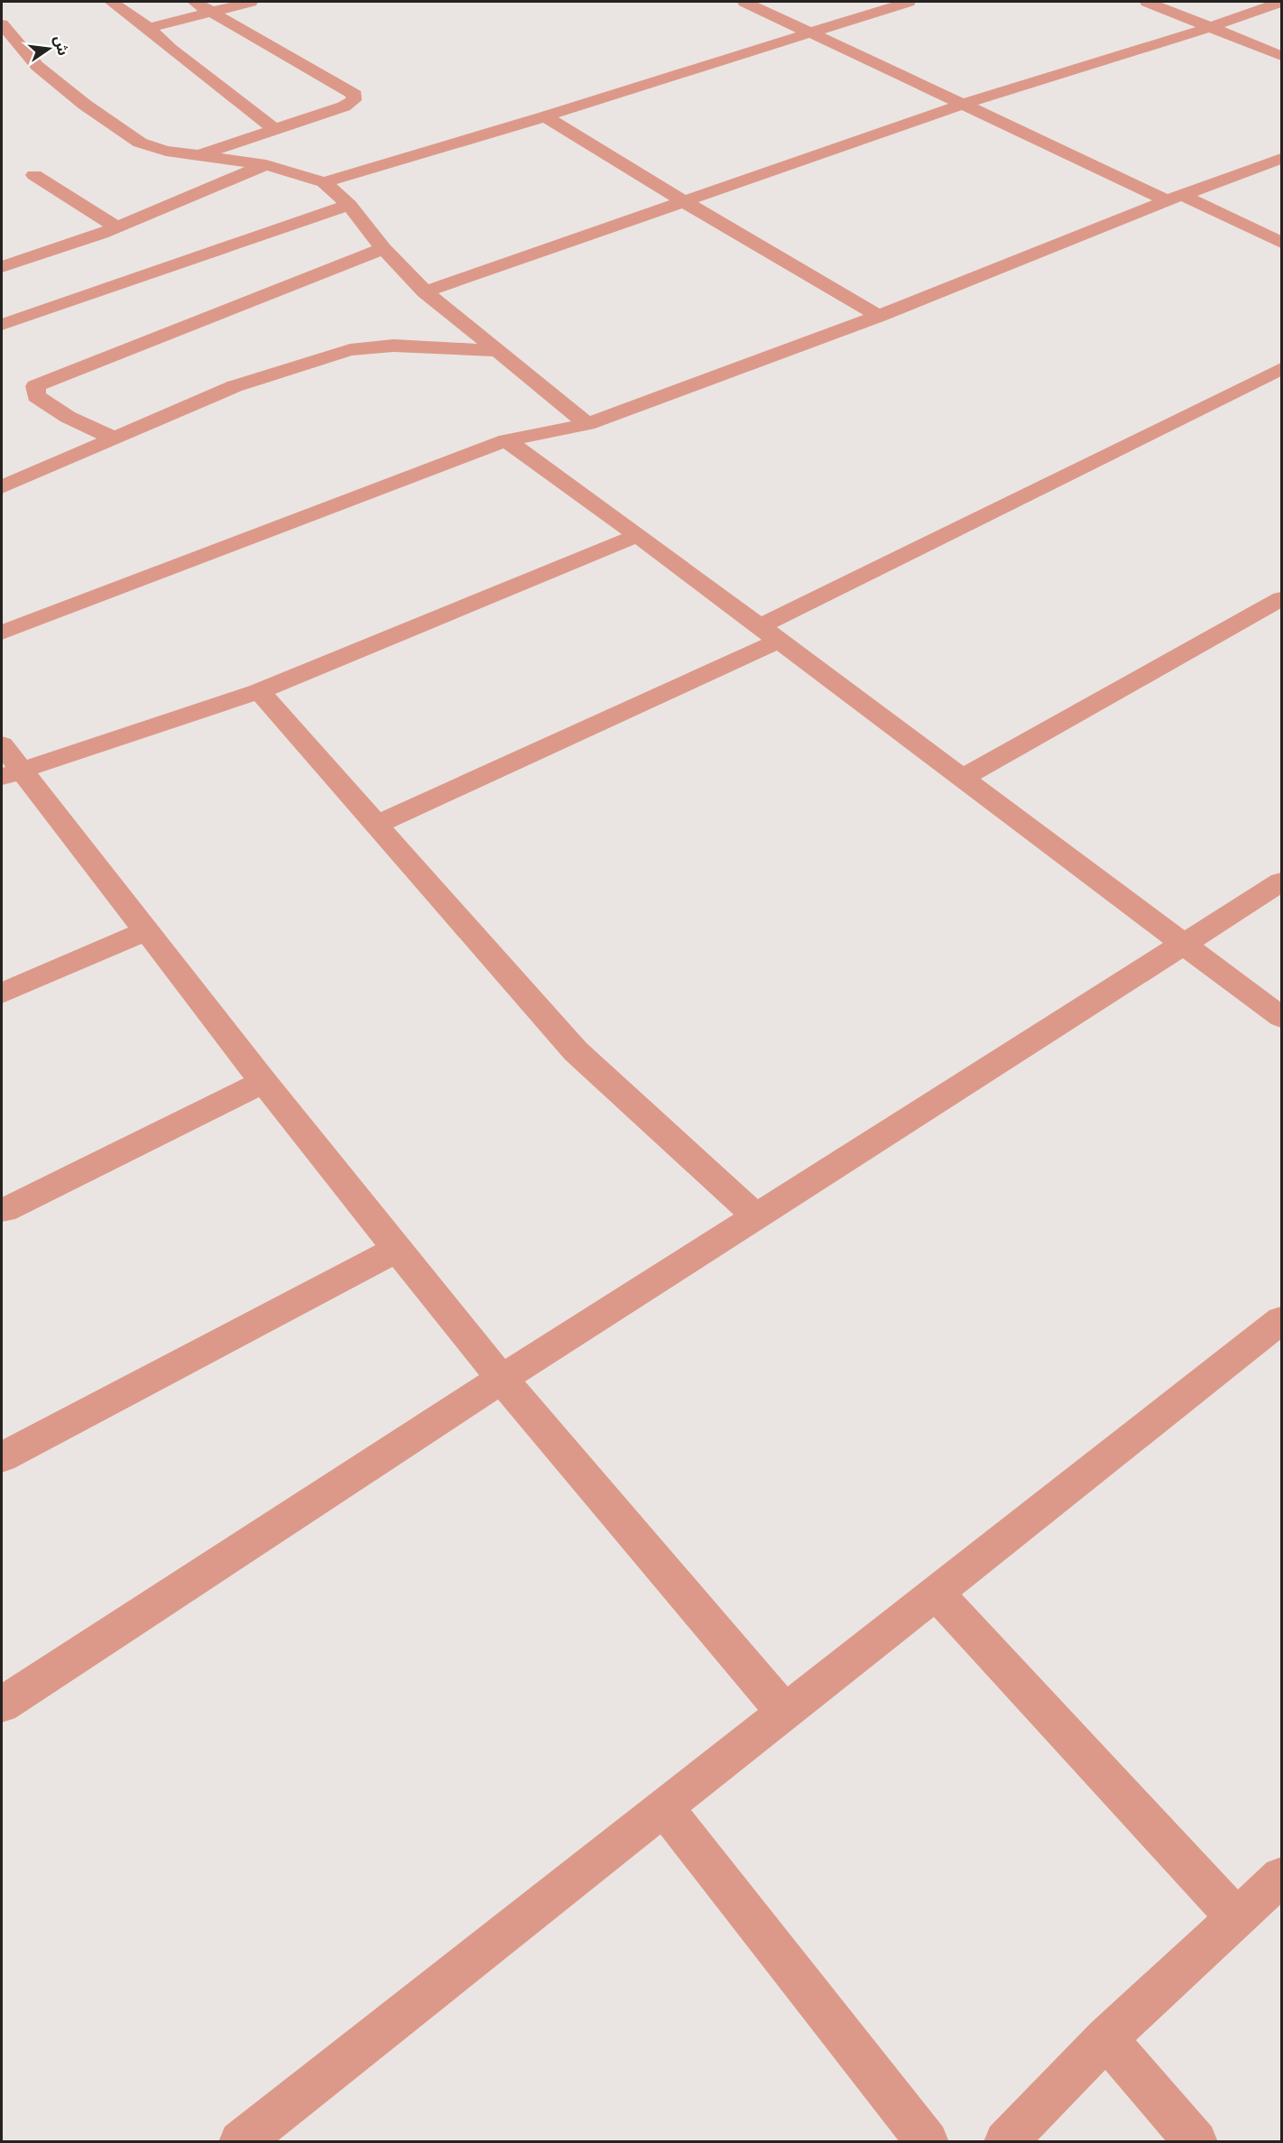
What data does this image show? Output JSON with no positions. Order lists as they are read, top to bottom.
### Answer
{
  "north": "right"
}
